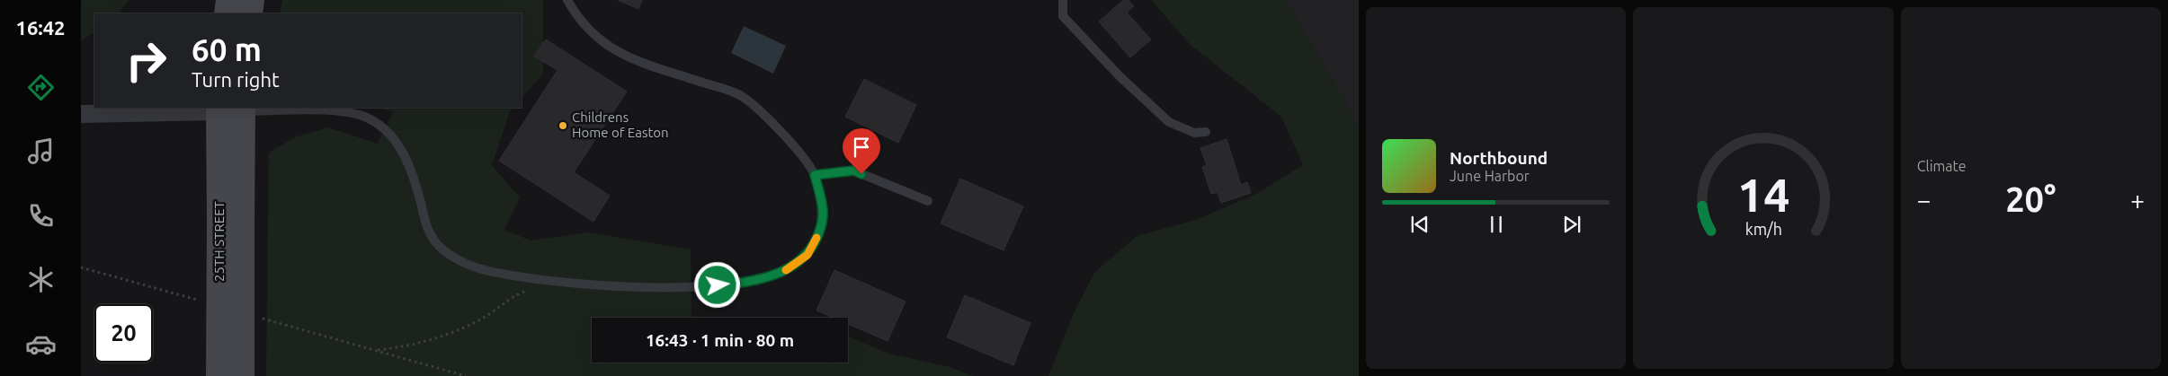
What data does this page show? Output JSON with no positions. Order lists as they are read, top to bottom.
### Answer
{
  "streets": {
    "main road": ["25TH STREET"]
  },
  "places": ["Childrens Home of Easton"],
  "page": {
    "tabs": "16:42",
    "tile": "Climate",
    "turn": ["60 m", "Turn right"],
    "song": ["Northbound", "June Harbor"],
    "heat": ["−", "20°", "+"],
    "limit": "20",
    "trip": "16:43 · 1 min · 80 m",
    "gauge": ["14", "km/h"]
  }
}
